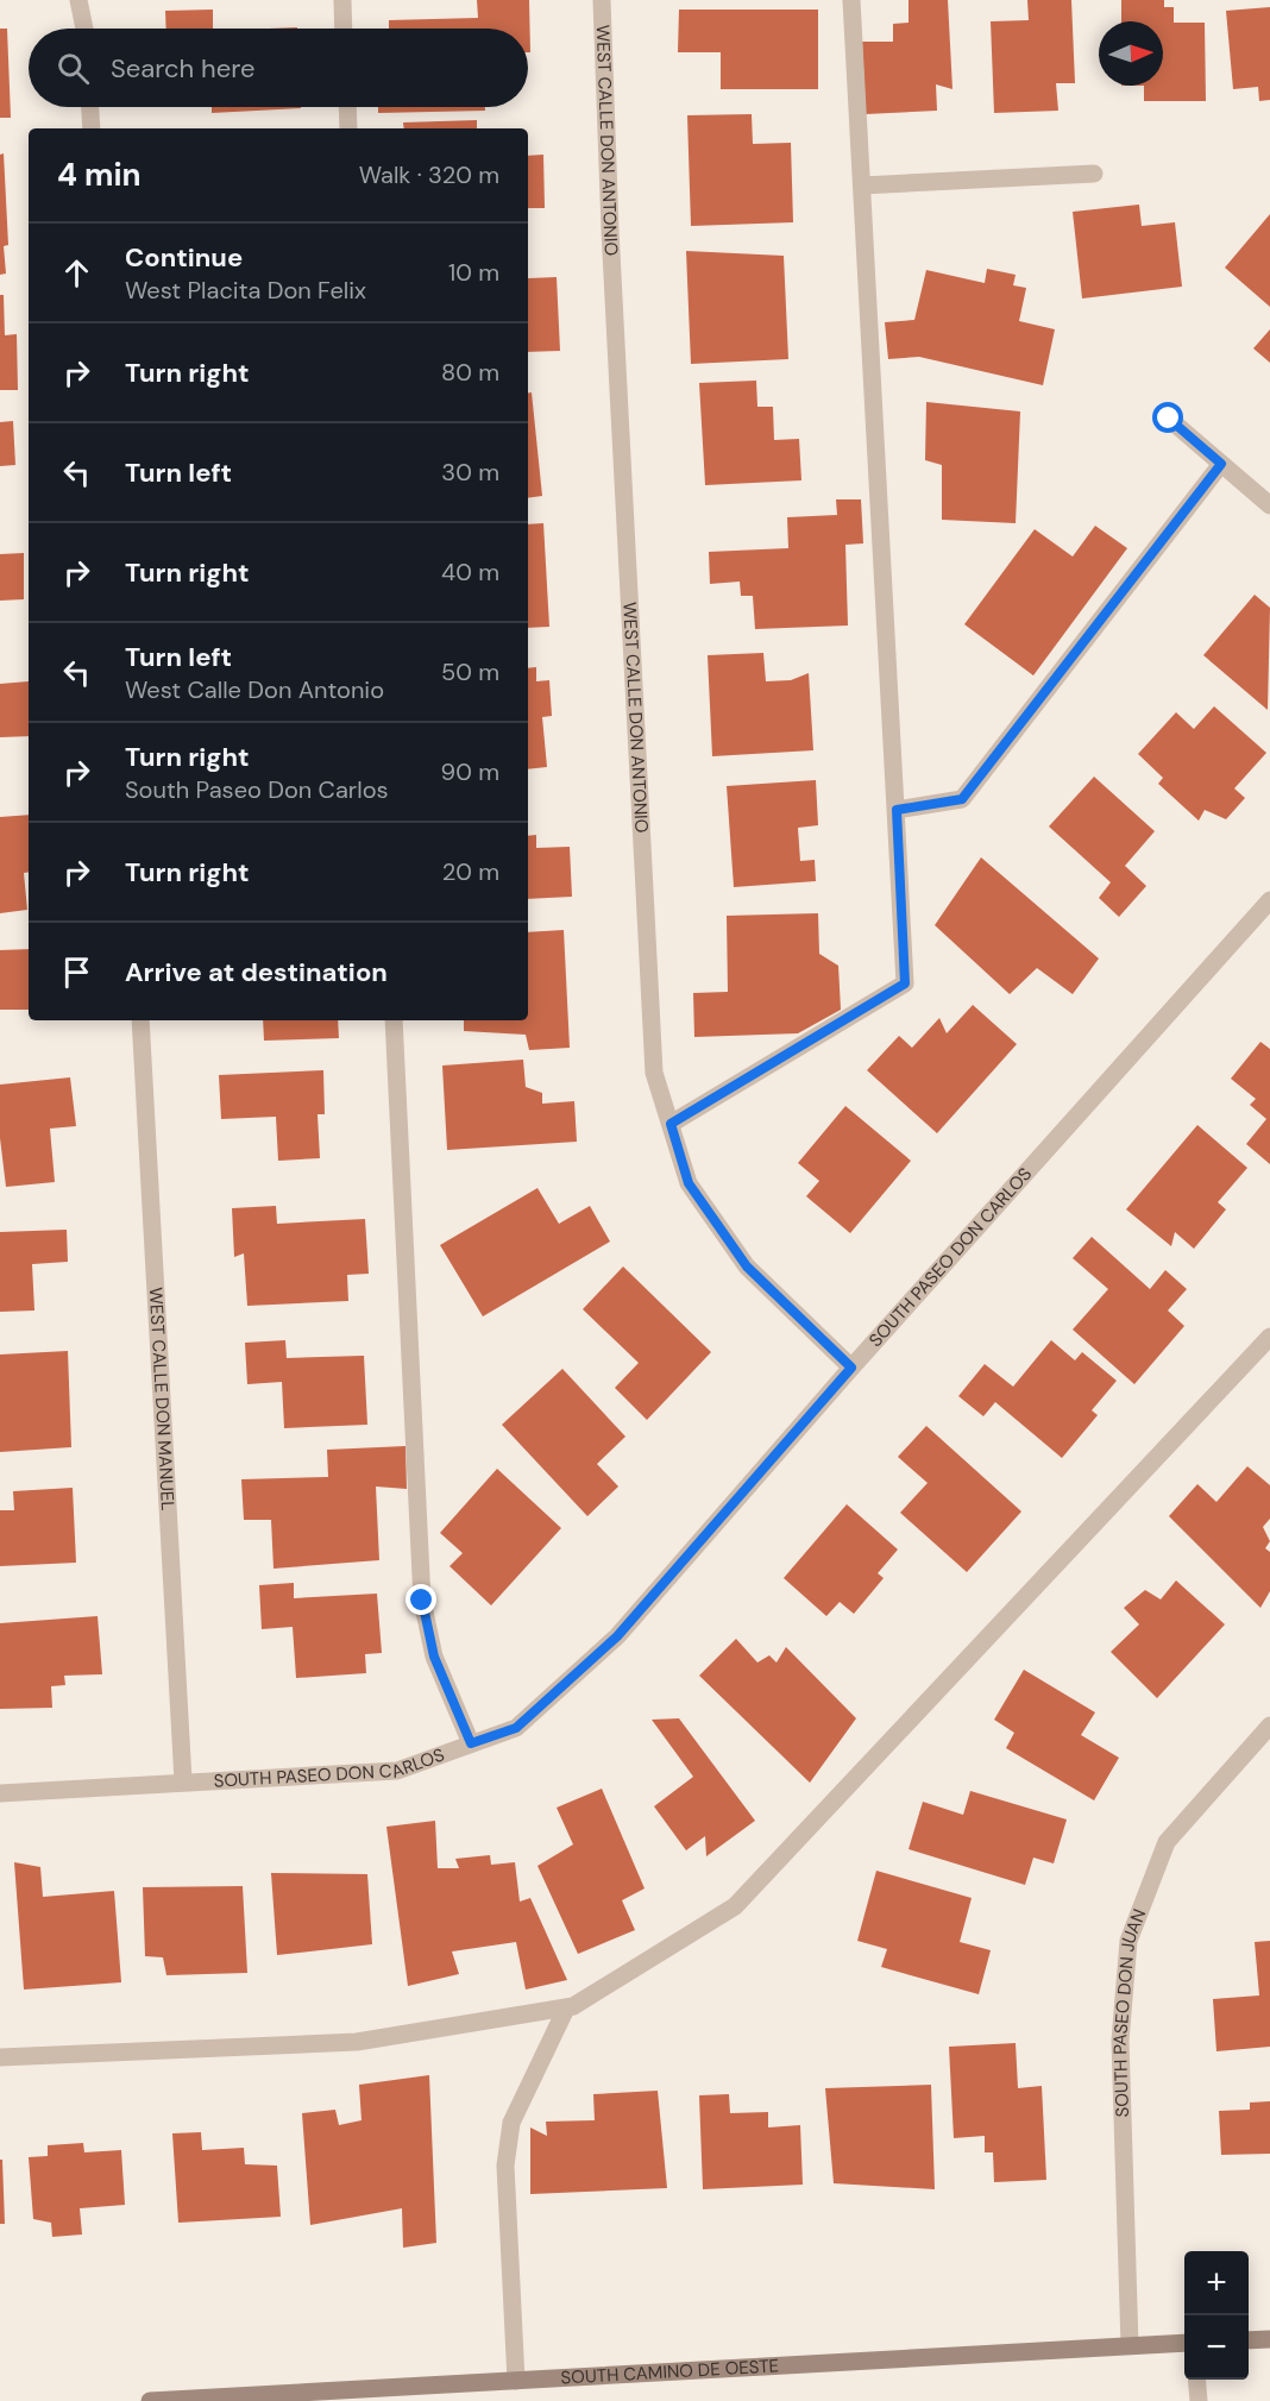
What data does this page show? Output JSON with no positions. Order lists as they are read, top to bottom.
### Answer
{
  "streets": {
    "street": [
      "WEST CALLE DON ANTONIO",
      "SOUTH PASEO DON CARLOS",
      "WEST CALLE DON MANUEL",
      "SOUTH PASEO DON JUAN",
      "SOUTH CAMINO DE OESTE"
    ]
  },
  "crossings": [
    ["WEST CALLE DON ANTONIO", "SOUTH PASEO DON CARLOS"],
    ["SOUTH PASEO DON CARLOS", "WEST CALLE DON MANUEL"],
    ["SOUTH PASEO DON JUAN", "SOUTH CAMINO DE OESTE"]
  ],
  "north": "right",
  "page": {
    "search": "Search here",
    "heading": ["4 min", "Walk · 320 m"],
    "list": [
      ["Continue", "West Placita Don Felix", "10 m"],
      ["Turn right", "80 m"],
      ["Turn left", "30 m"],
      ["Turn right", "40 m"],
      ["Turn left", "West Calle Don Antonio", "50 m"],
      ["Turn right", "South Paseo Don Carlos", "90 m"],
      ["Turn right", "20 m"],
      "Arrive at destination"
    ],
    "map_buttons": ["+", "−"]
  }
}
